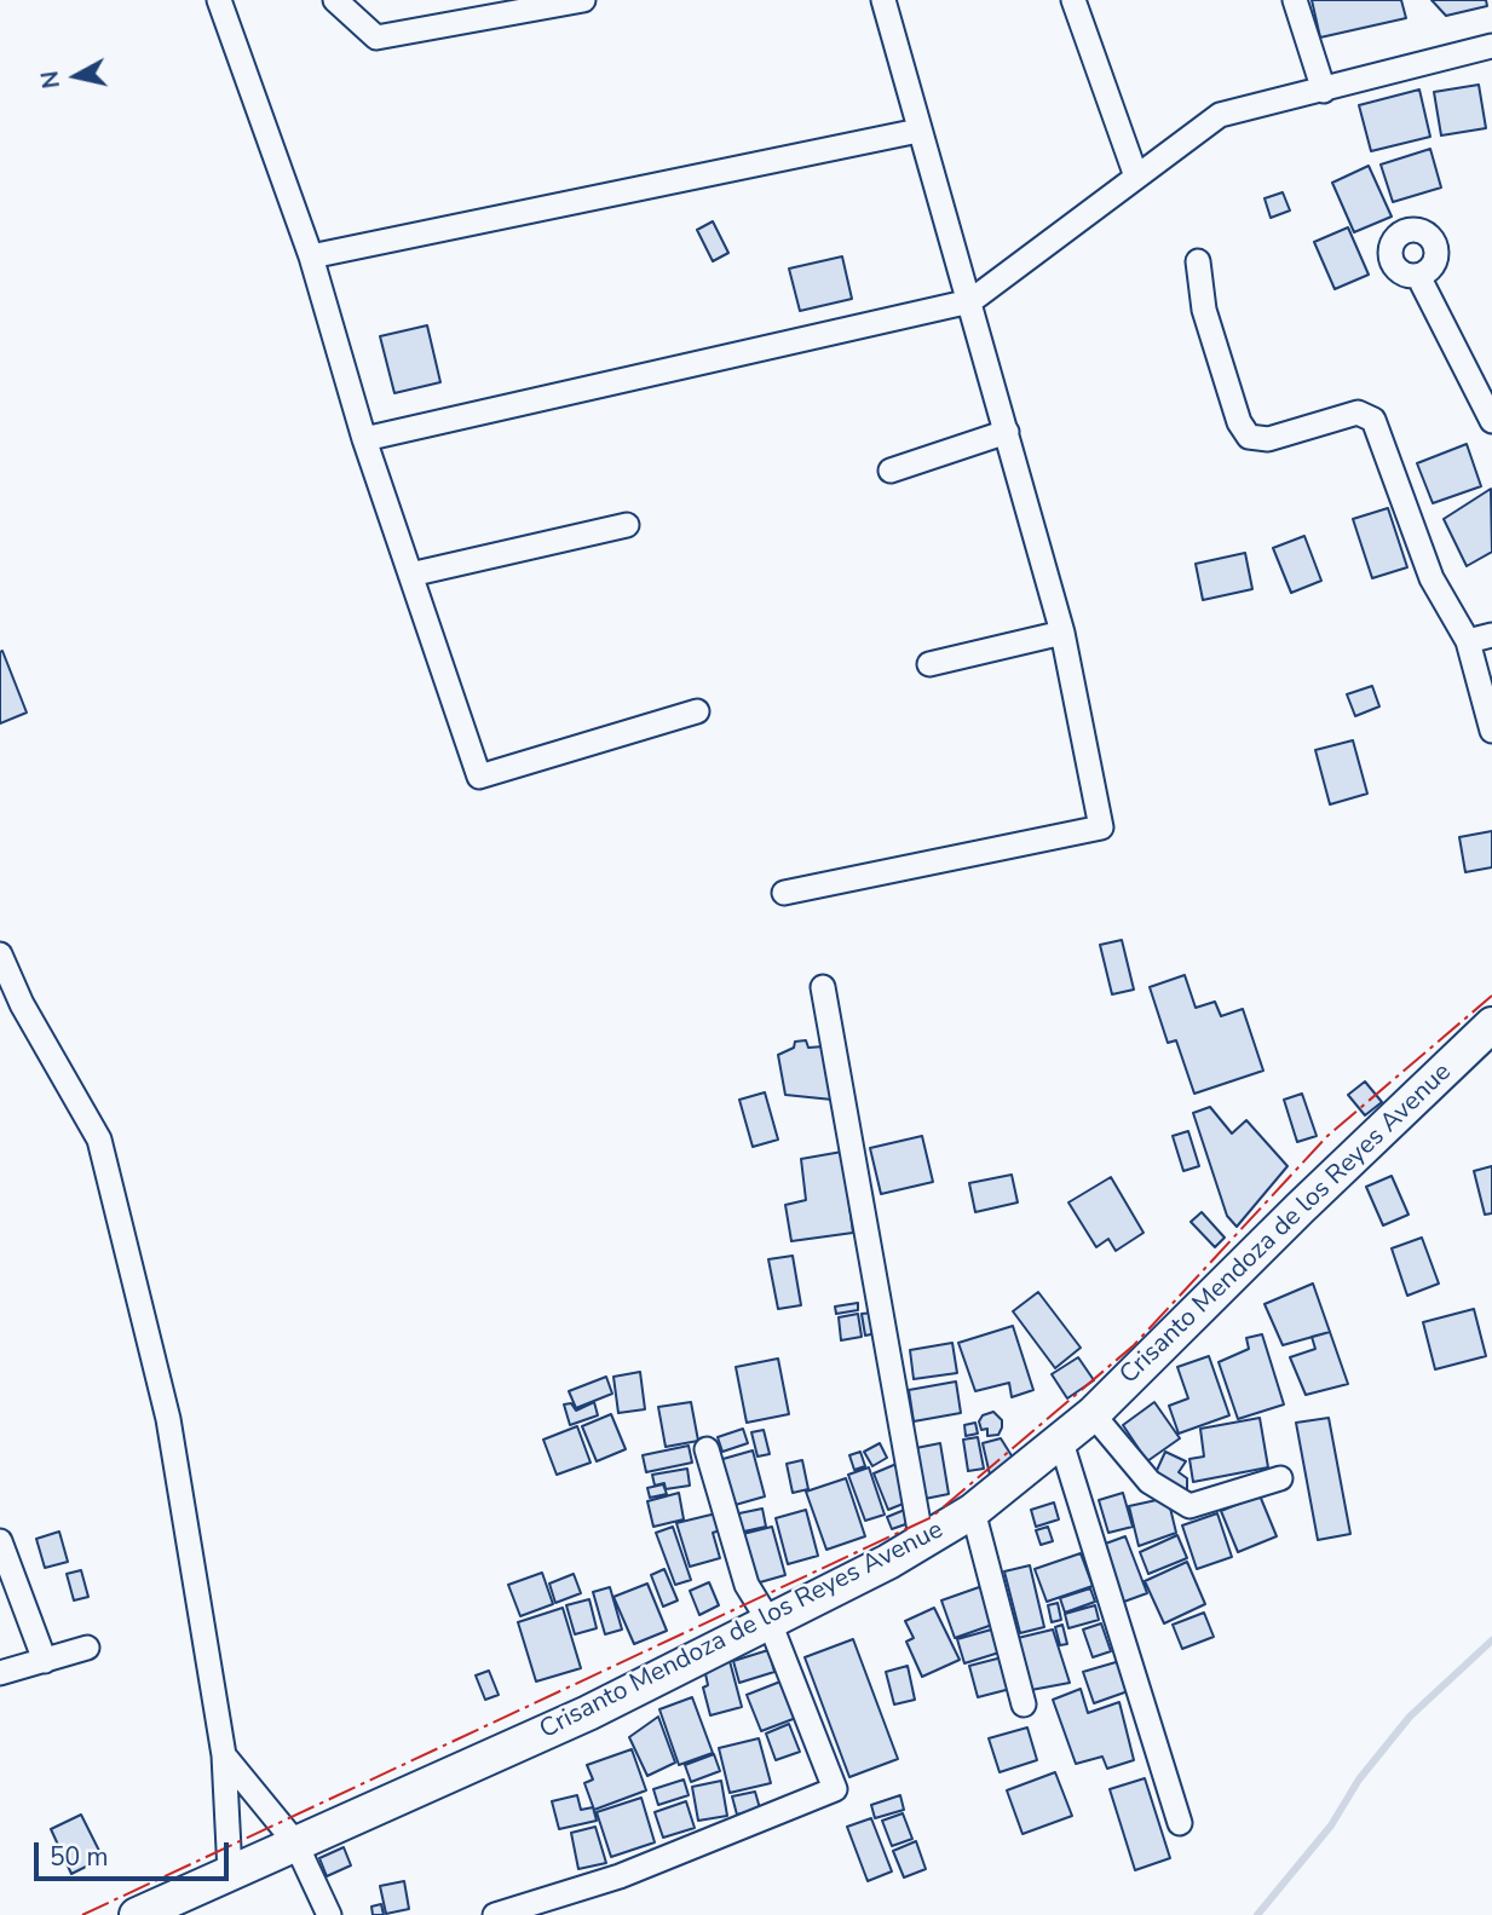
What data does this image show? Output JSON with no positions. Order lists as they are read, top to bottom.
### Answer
{
  "streets": {
    "main road": ["Crisanto Mendoza de los Reyes Avenue"]
  },
  "scale_bar": "50 m",
  "north": "left"
}
